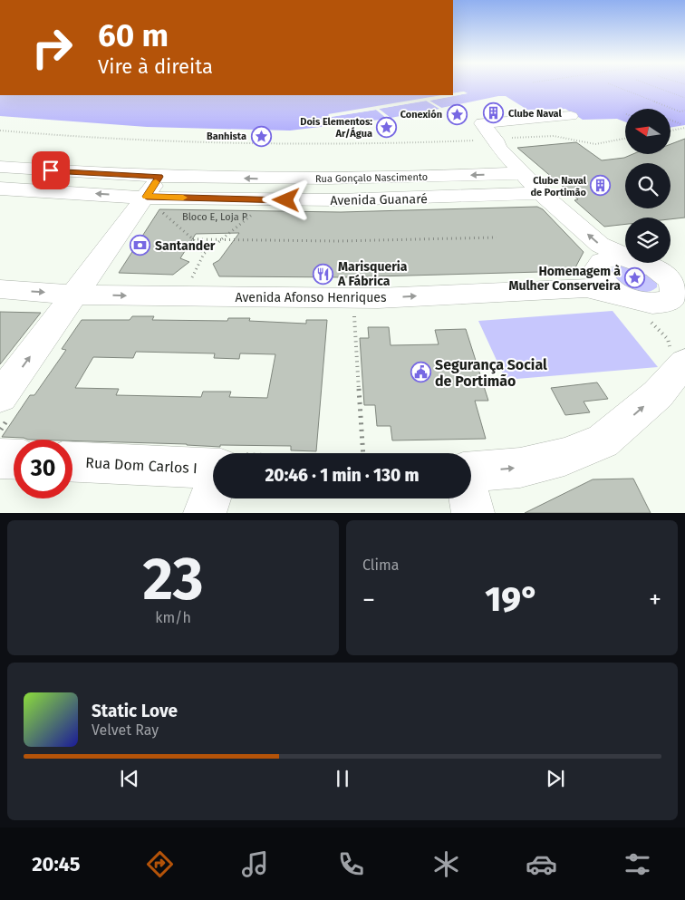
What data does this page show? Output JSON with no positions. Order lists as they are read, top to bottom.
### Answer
{
  "streets": {
    "street": [
      "Rua Gonçalo Nascimento",
      "Avenida Guanaré",
      "Avenida Afonso Henriques",
      "Rua Dom Carlos I"
    ]
  },
  "one_way": ["Rua Gonçalo Nascimento", "Avenida Afonso Henriques"],
  "places": {
    "building": ["Clube Naval", "Clube Naval de Portimão"],
    "place": [
      "Conexión",
      "Dois Elementos: Ar/Água",
      "Banhista",
      "Homenagem à Mulher Conserveira"
    ],
    "bank": ["Santander"],
    "restaurant": ["Marisqueria A Fábrica"],
    "public building": ["Segurança Social de Portimão"]
  },
  "house_numbers": ["Bloco E, Loja P"],
  "north": "left",
  "page": {
    "turn": ["60 m", "Vire à direita"],
    "limit": "30",
    "trip": "20:46 · 1 min · 130 m",
    "tile": [
      ["23", "km/h"],
      "Clima"
    ],
    "heat": ["−", "19°", "+"],
    "song": ["Static Love", "Velvet Ray"],
    "tabs": "20:45"
  }
}
